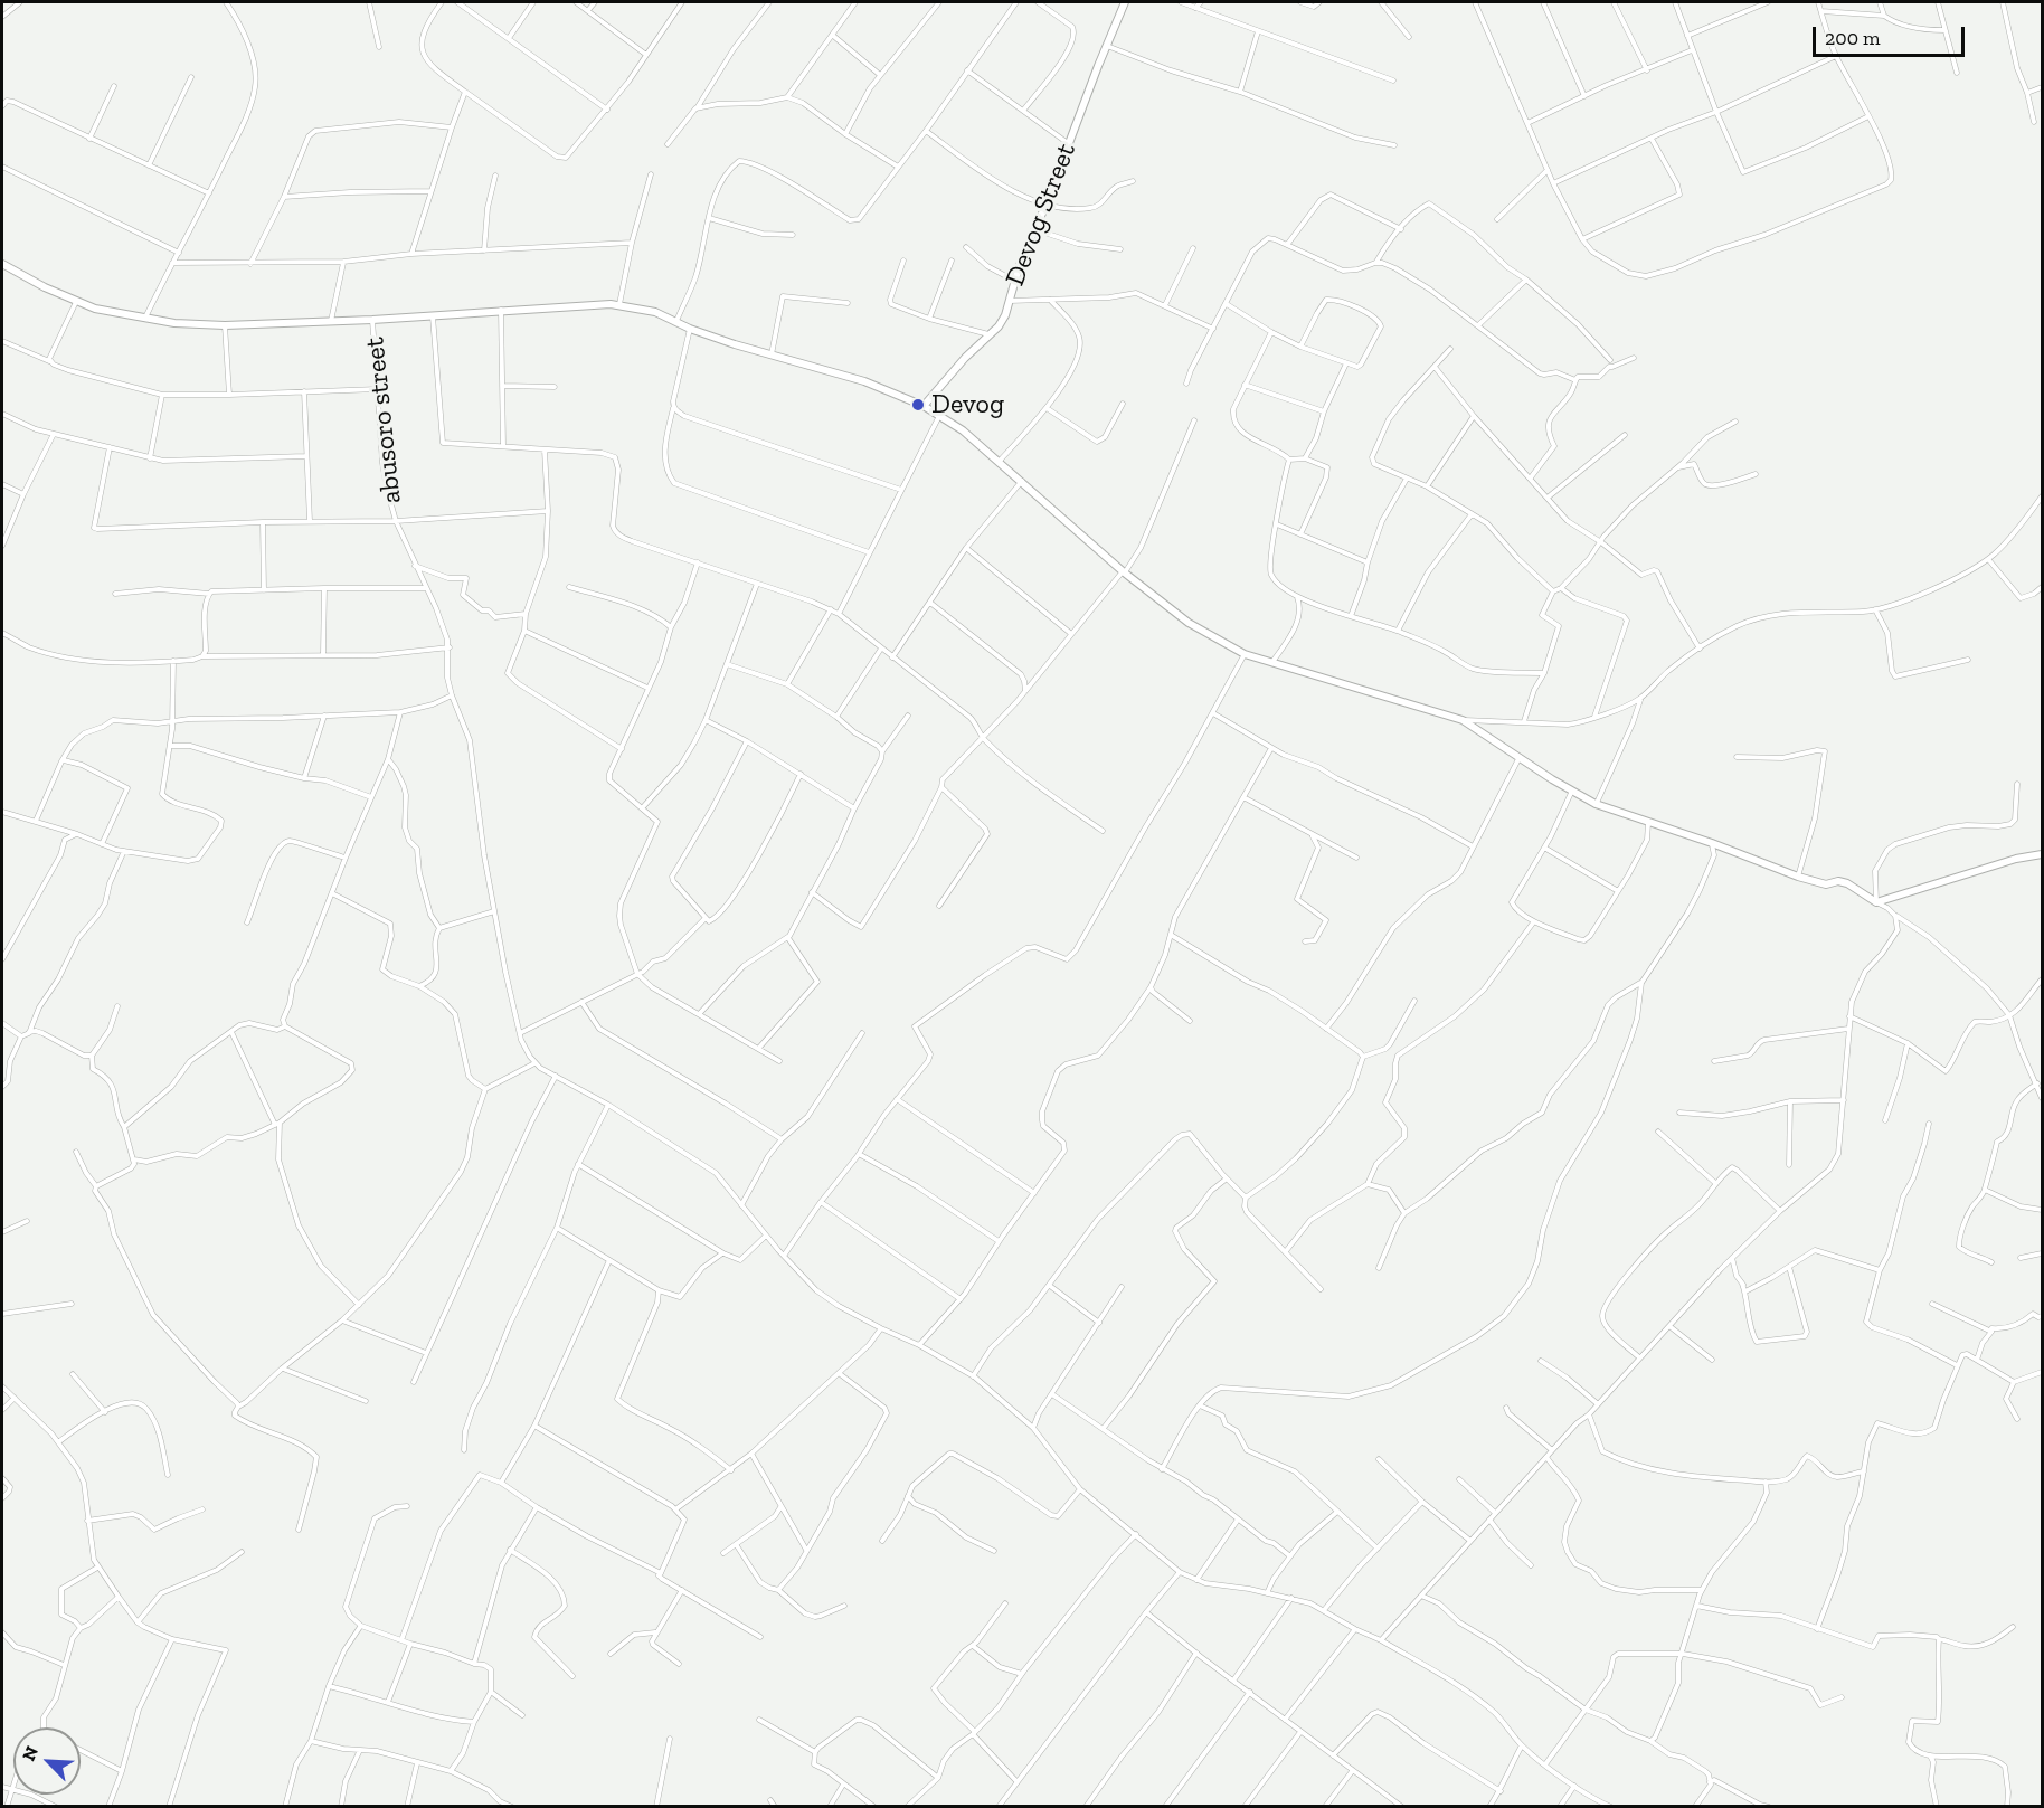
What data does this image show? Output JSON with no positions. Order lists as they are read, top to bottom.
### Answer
{
  "streets": {
    "street": ["Devog Street", "abusoro street"]
  },
  "places": ["Devog"],
  "scale_bar": "200 m",
  "north": "top left"
}
